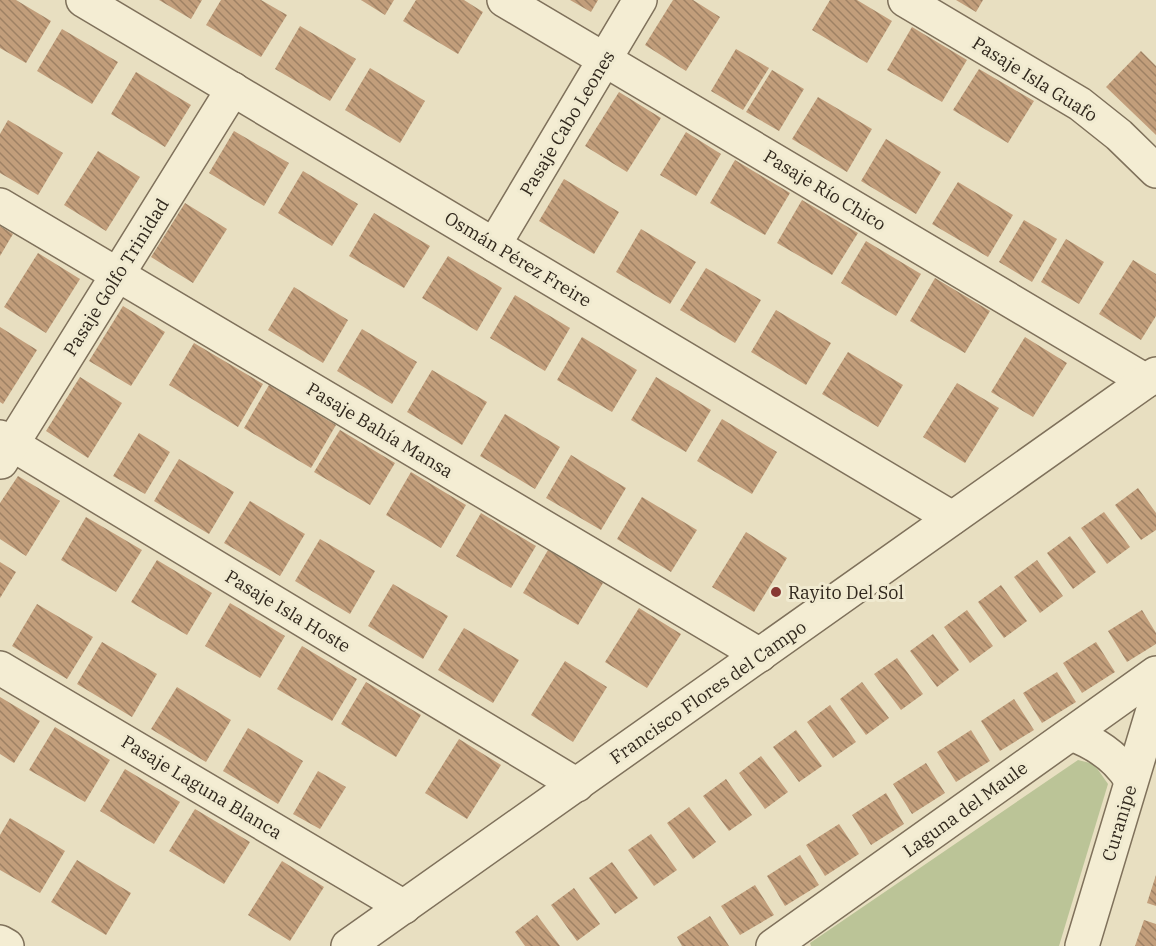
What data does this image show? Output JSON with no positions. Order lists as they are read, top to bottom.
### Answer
{
  "streets": {
    "street": [
      "Pasaje Isla Guafo",
      "Pasaje Cabo Leones",
      "Pasaje Río Chico",
      "Osmán Pérez Freire",
      "Pasaje Golfo Trinidad",
      "Pasaje Bahía Mansa",
      "Pasaje Isla Hoste",
      "Francisco Flores del Campo",
      "Pasaje Laguna Blanca",
      "Laguna del Maule",
      "Curanipe"
    ]
  },
  "crossings": [
    ["Pasaje Cabo Leones", "Pasaje Río Chico"],
    ["Pasaje Cabo Leones", "Osmán Pérez Freire"],
    ["Pasaje Río Chico", "Francisco Flores del Campo"],
    ["Osmán Pérez Freire", "Pasaje Golfo Trinidad"],
    ["Osmán Pérez Freire", "Francisco Flores del Campo"],
    ["Pasaje Golfo Trinidad", "Pasaje Bahía Mansa"],
    ["Pasaje Golfo Trinidad", "Pasaje Isla Hoste"],
    ["Pasaje Bahía Mansa", "Francisco Flores del Campo"],
    ["Pasaje Isla Hoste", "Francisco Flores del Campo"],
    ["Francisco Flores del Campo", "Pasaje Laguna Blanca"]
  ],
  "places": ["Rayito Del Sol"]
}
